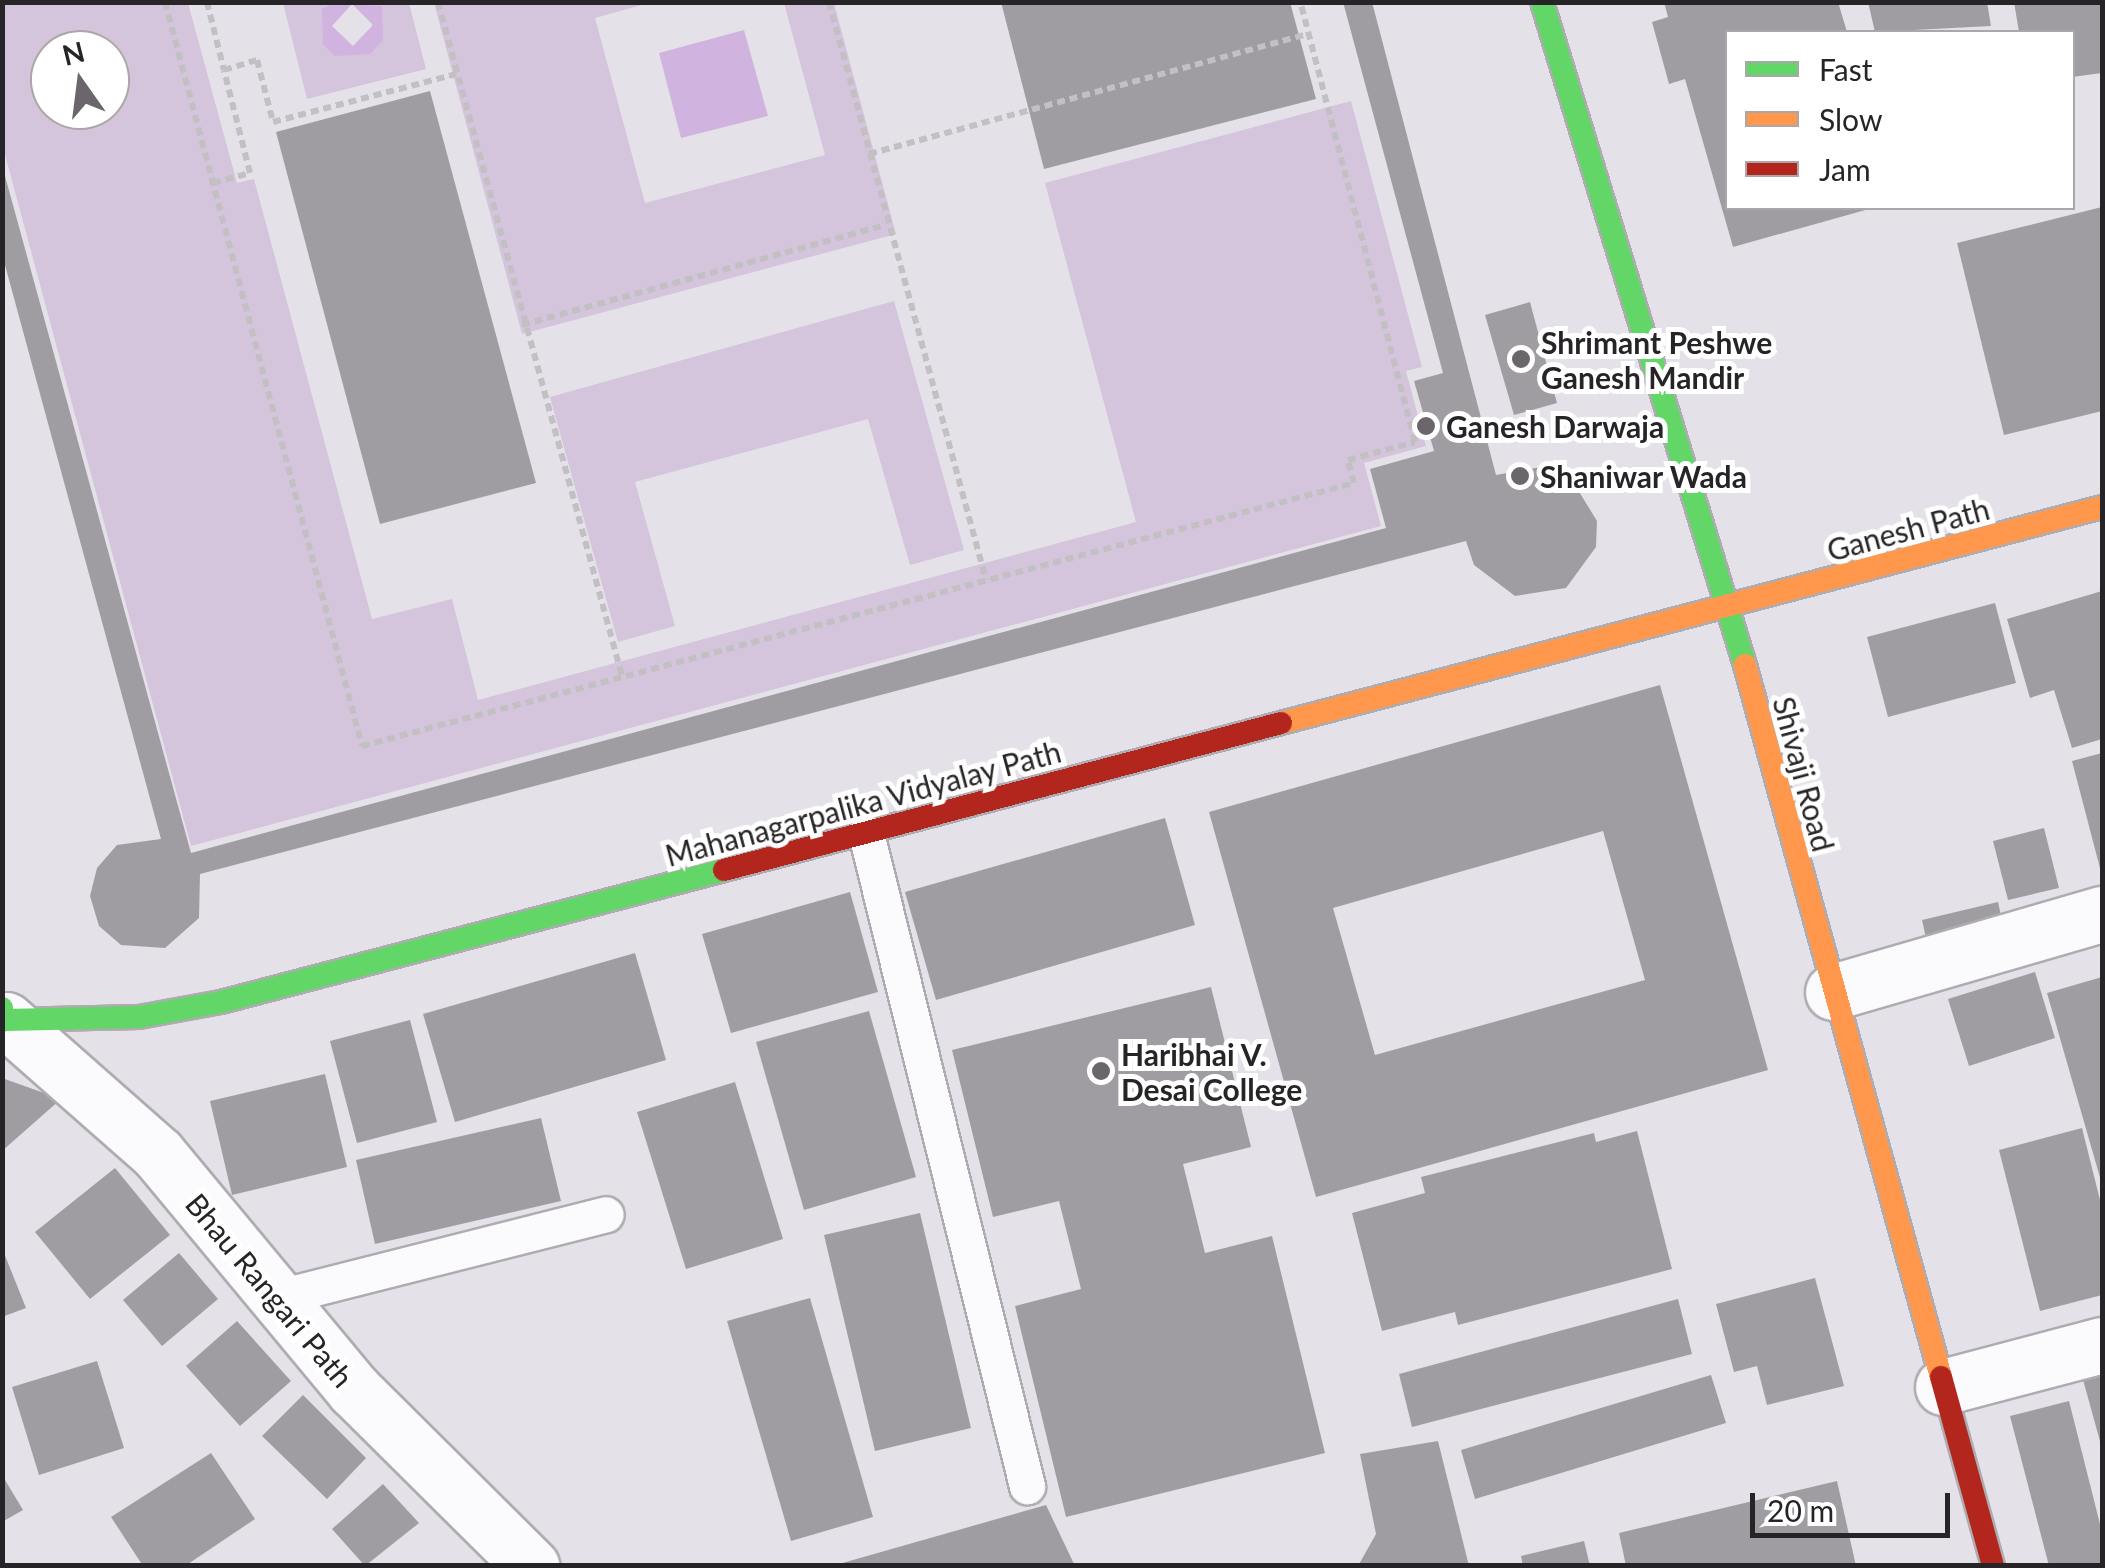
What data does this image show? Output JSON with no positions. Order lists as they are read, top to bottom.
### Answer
{
  "streets": {
    "main road": ["Ganesh Path", "Shivaji Road", "Mahanagarpalika Vidyalay Path"],
    "street": ["Bhau Rangari Path"]
  },
  "crossings": [
    ["Ganesh Path", "Shivaji Road"],
    ["Ganesh Path", "Mahanagarpalika Vidyalay Path"],
    ["Shivaji Road", "Mahanagarpalika Vidyalay Path"],
    ["Mahanagarpalika Vidyalay Path", "Bhau Rangari Path"]
  ],
  "places": [
    "Shrimant Peshwe Ganesh Mandir",
    "Ganesh Darwaja",
    "Shaniwar Wada",
    "Haribhai V. Desai College"
  ],
  "legend": ["Fast", "Slow", "Jam"],
  "scale_bar": "20 m",
  "north": "top"
}
